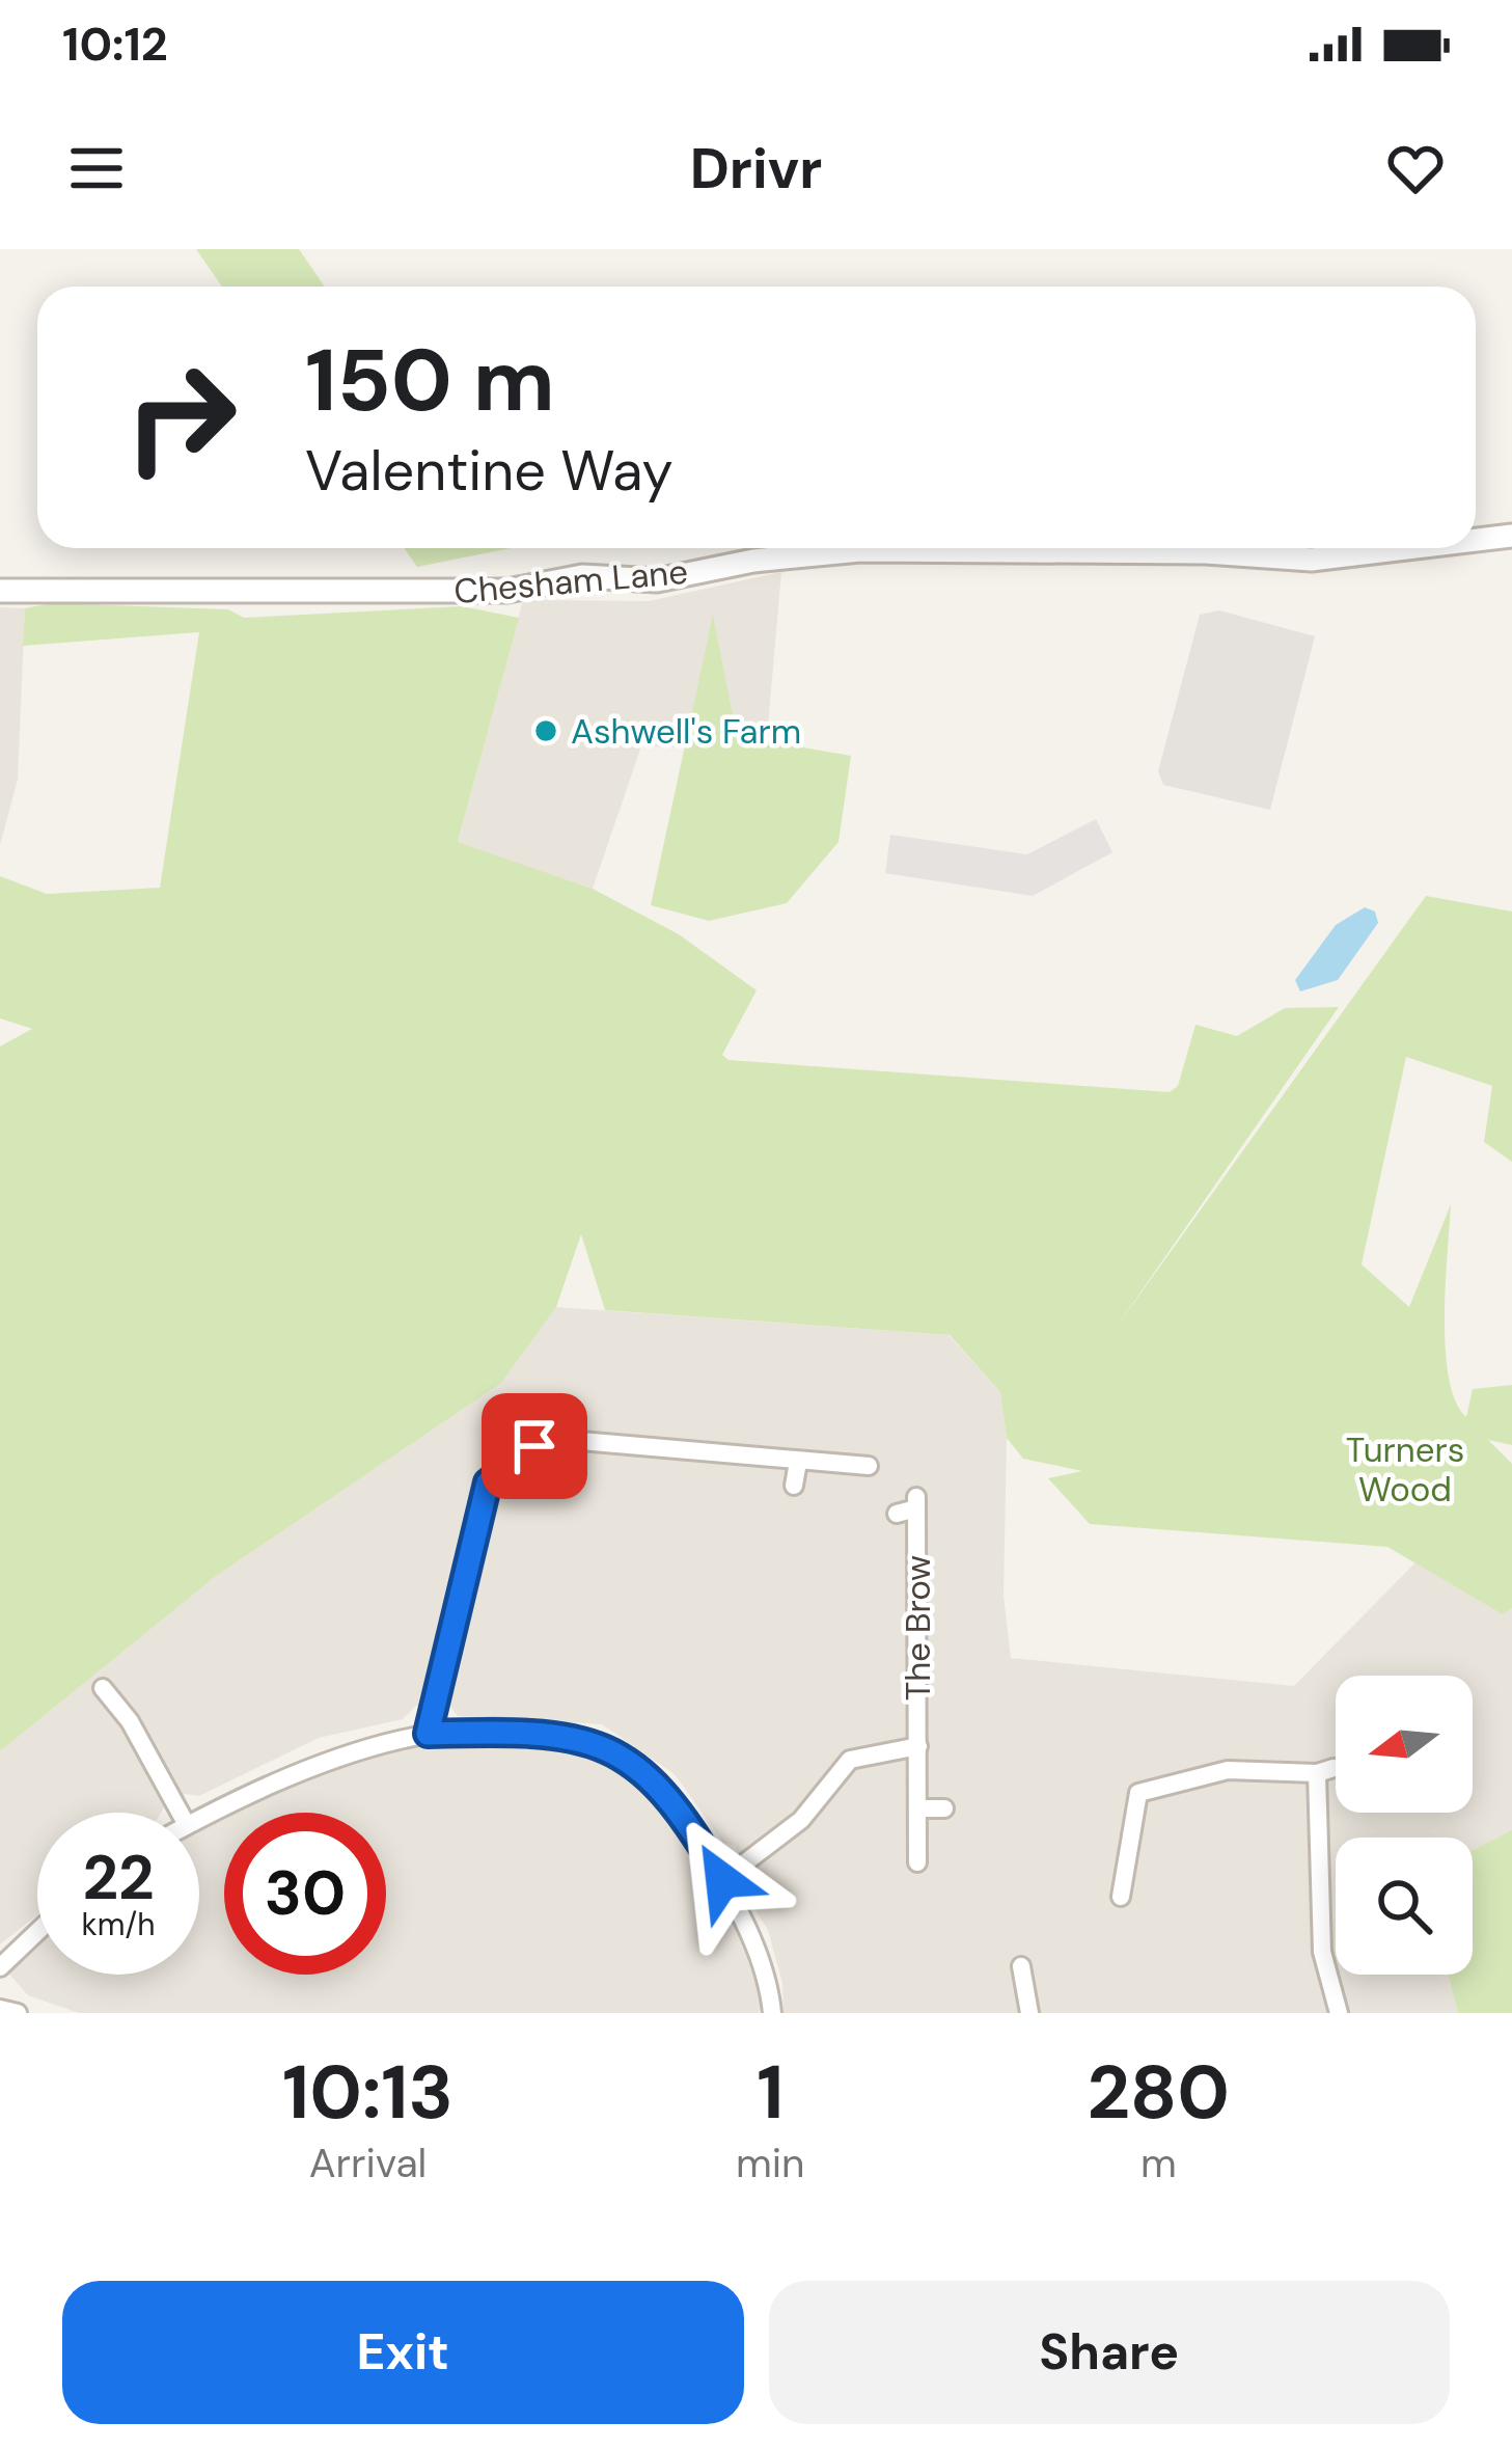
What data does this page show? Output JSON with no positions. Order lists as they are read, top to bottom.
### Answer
{
  "streets": {
    "street": ["Chesham Lane", "The Brow"]
  },
  "parks": ["Turners Wood"],
  "places": ["Ashwell's Farm"],
  "north": "left",
  "page": {
    "status": "10:12",
    "header": "Drivr",
    "turn": ["150 m", "Valentine Way"],
    "speed": "22 km/h",
    "limit": "30",
    "eta": [
      "10:13",
      "Arrival",
      "1",
      "min",
      "280",
      "m"
    ],
    "buttons": ["Exit", "Share"]
  }
}
